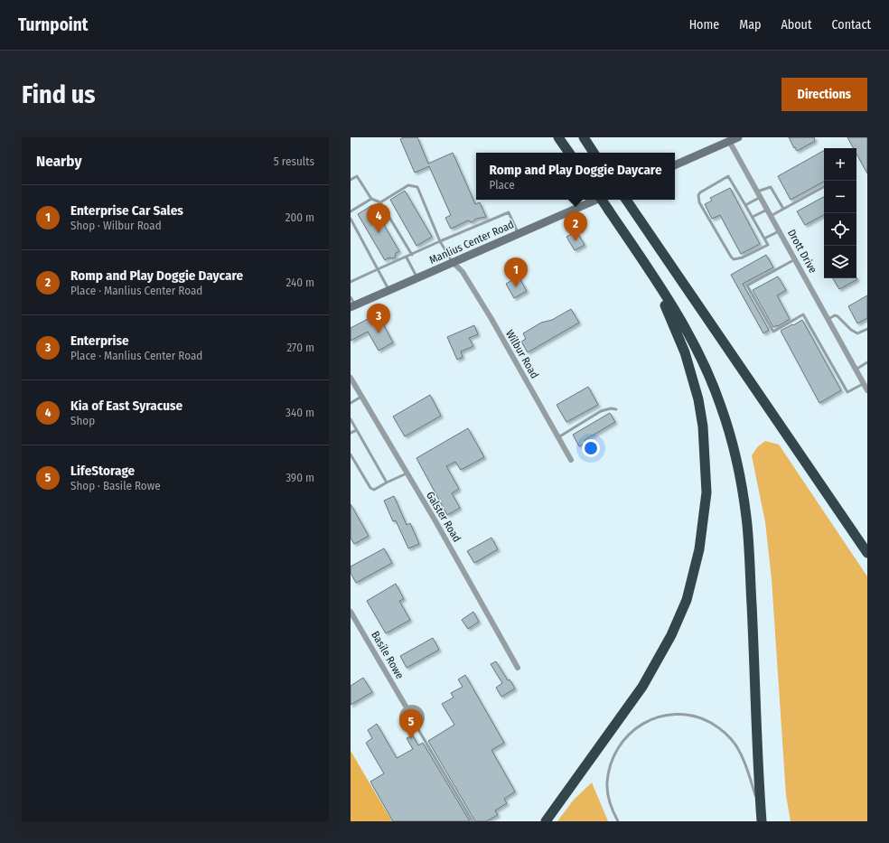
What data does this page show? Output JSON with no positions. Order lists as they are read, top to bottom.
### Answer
{
  "streets": {
    "main road": ["Manlius Center Road"],
    "street": [
      "Drott Drive",
      "Wilbur Road",
      "Galster Road",
      "Basile Rowe"
    ]
  },
  "crossings": [
    ["Manlius Center Road", "Wilbur Road"]
  ],
  "page": {
    "header": "Turnpoint",
    "nav": [
      "Home",
      "Map",
      "About",
      "Contact"
    ],
    "buttons": "Directions",
    "title": "Find us",
    "heading": ["Nearby", "5 results"],
    "map_buttons": ["+", "−"],
    "popup": ["Romp and Play Doggie Daycare", "Place"],
    "list": [
      {
        "mark": "1",
        "name": "Enterprise Car Sales",
        "note": "Shop · Wilbur Road",
        "value": "200 m"
      },
      {
        "mark": "2",
        "name": "Romp and Play Doggie Daycare",
        "note": "Place · Manlius Center Road",
        "value": "240 m"
      },
      {
        "mark": "3",
        "name": "Enterprise",
        "note": "Place · Manlius Center Road",
        "value": "270 m"
      },
      {
        "mark": "4",
        "name": "Kia of East Syracuse",
        "note": "Shop",
        "value": "340 m"
      },
      {
        "mark": "5",
        "name": "LifeStorage",
        "note": "Shop · Basile Rowe",
        "value": "390 m"
      }
    ],
    "pins": [
      "4",
      "2",
      "1",
      "3",
      "5"
    ]
  }
}
